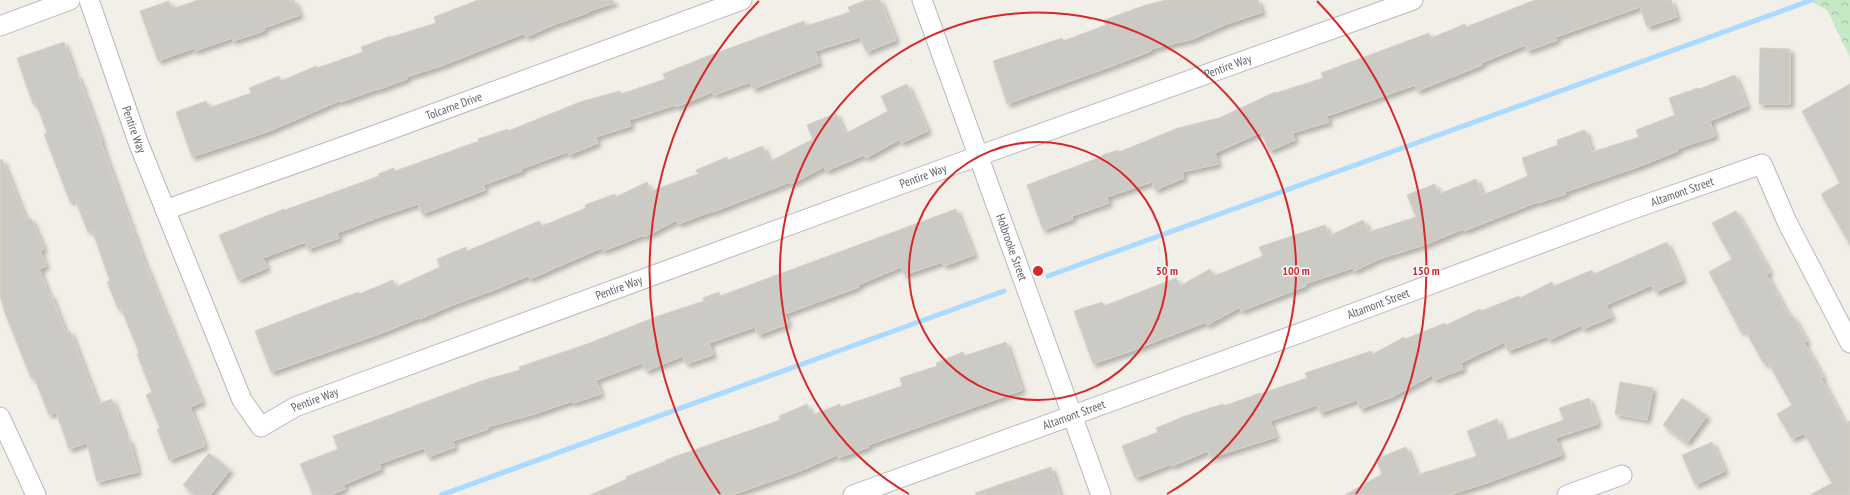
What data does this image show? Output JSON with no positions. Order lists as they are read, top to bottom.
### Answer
{
  "streets": {
    "street": [
      "Pentire Way",
      "Tolcarne Drive",
      "Altamont Street",
      "Holbrooke Street"
    ]
  },
  "crossings": [
    ["Pentire Way", "Tolcarne Drive"],
    ["Pentire Way", "Holbrooke Street"],
    ["Altamont Street", "Holbrooke Street"]
  ],
  "rings": ["50 m", "100 m", "150 m"]
}
